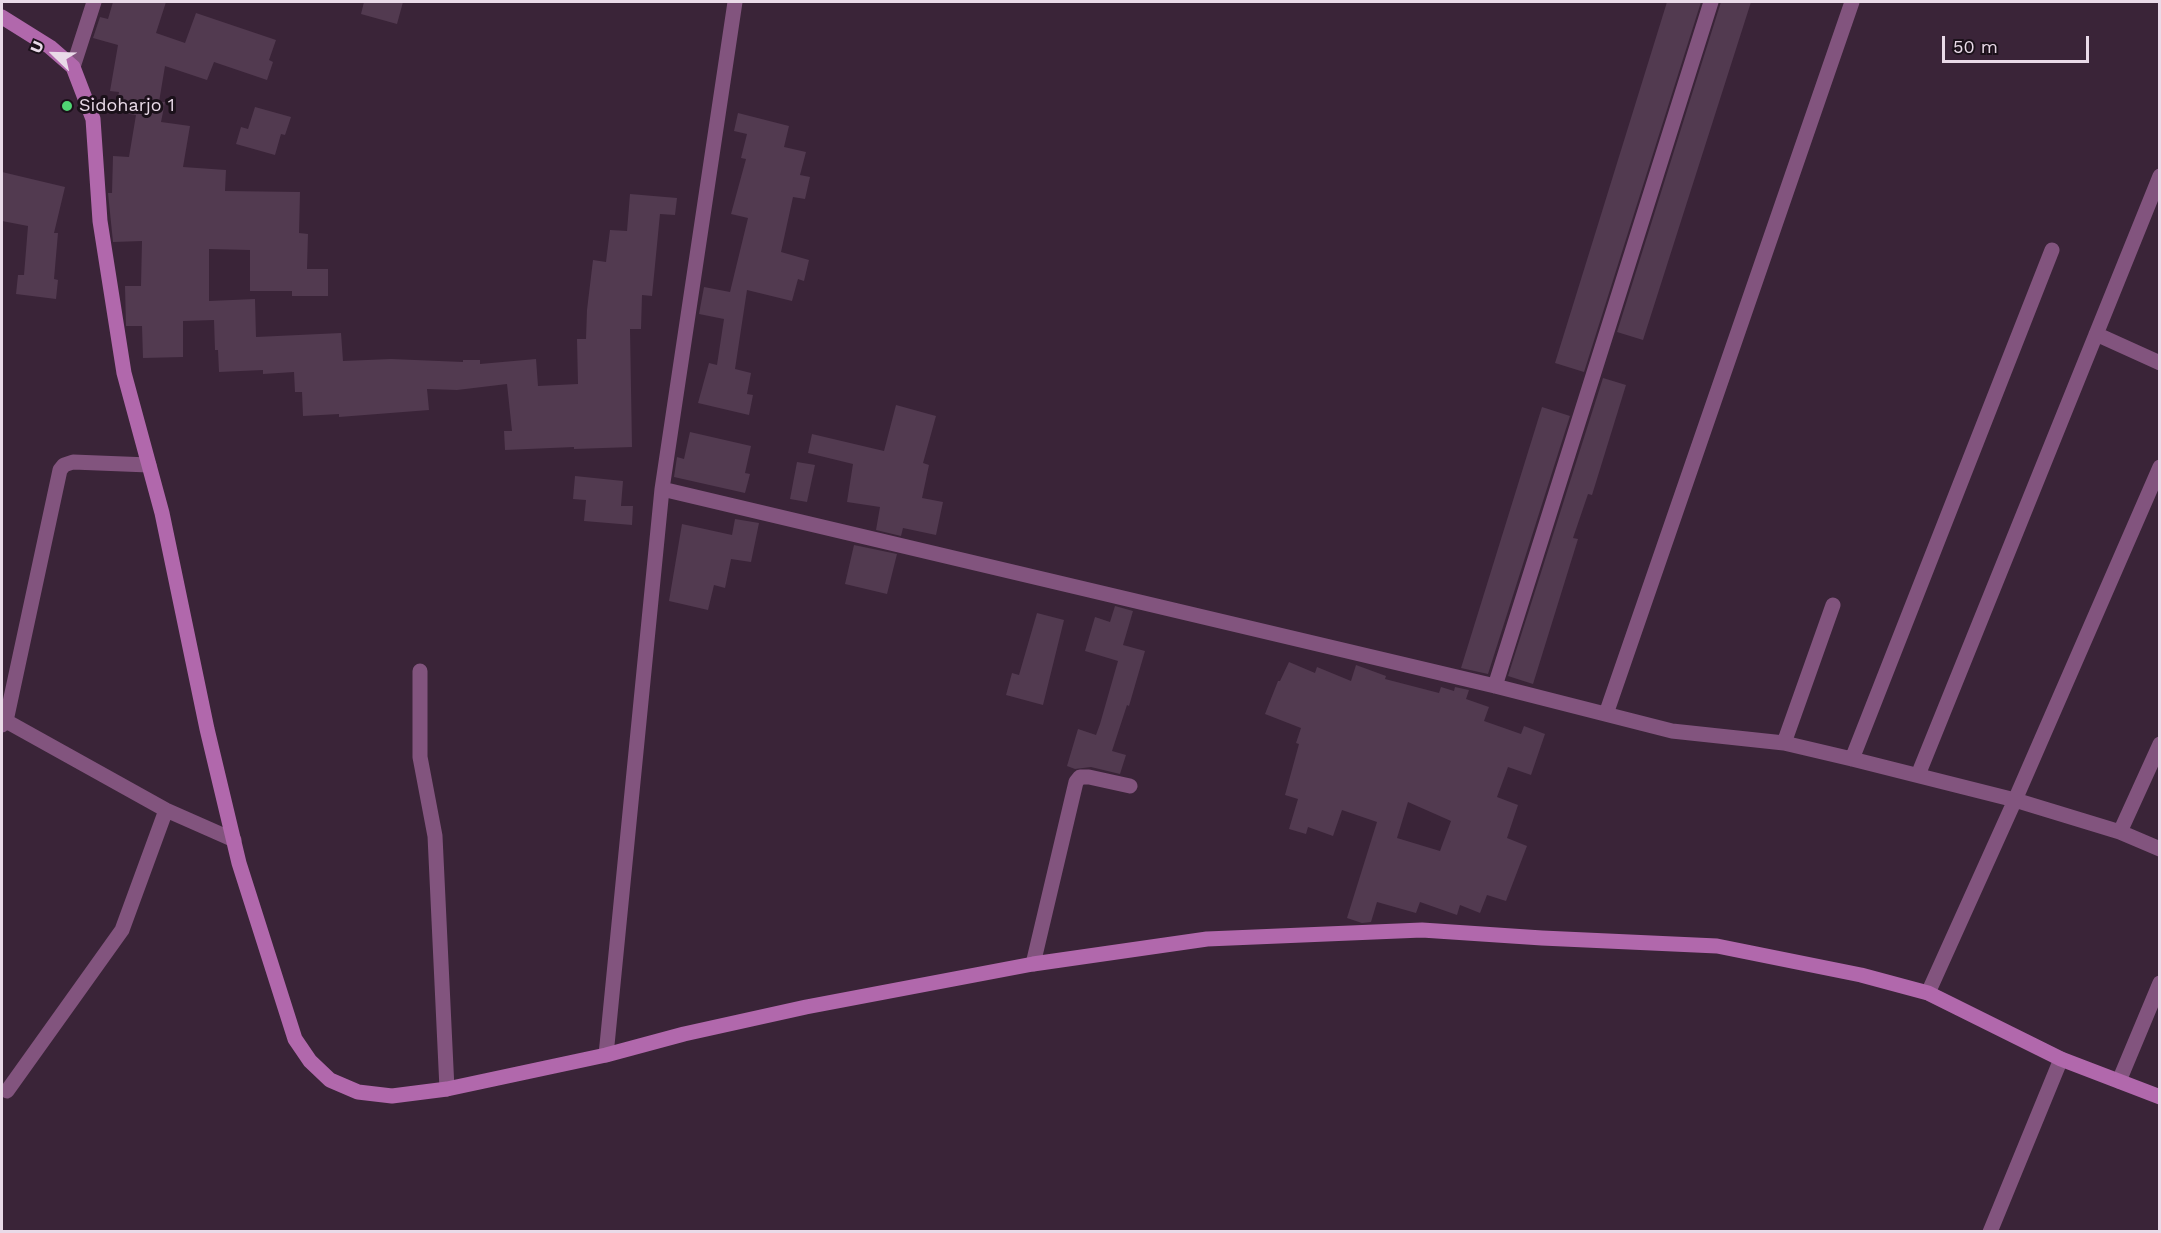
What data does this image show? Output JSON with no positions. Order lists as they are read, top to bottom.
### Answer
{
  "places": ["Sidoharjo 1"],
  "scale_bar": "50 m",
  "north": "top left"
}
